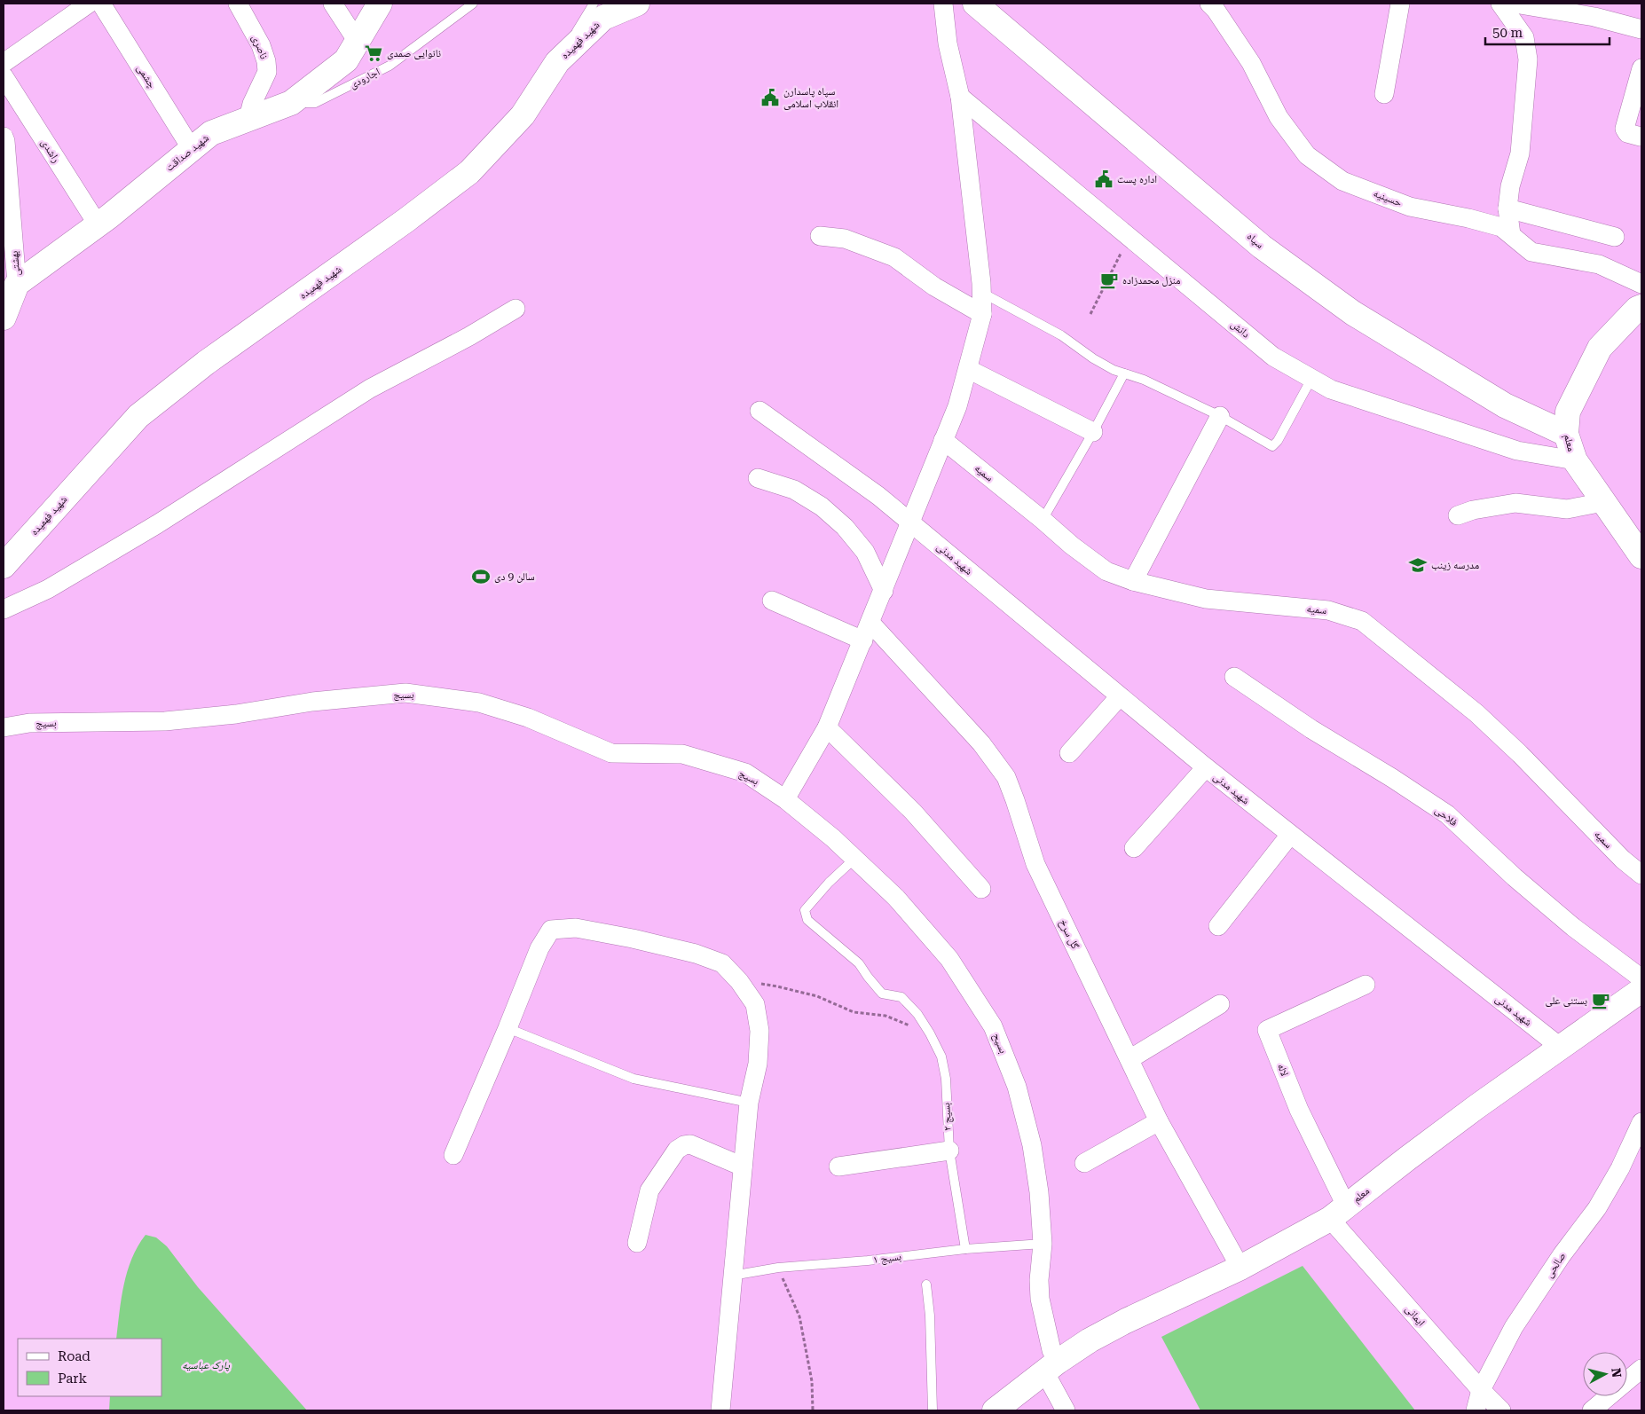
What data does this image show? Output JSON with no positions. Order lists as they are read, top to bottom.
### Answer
{
  "streets": {
    "street": [
      "شهید فهمیده",
      "ناصری",
      "چشمی",
      "راشدی",
      "شهید صداقت",
      "حسینیه",
      "سپاه",
      "بهشتی",
      "دانش",
      "معلم",
      "سمیه",
      "شهید مدنی",
      "بسیج",
      "فلاحی",
      "گل سرخ",
      "بسیح",
      "لاله",
      "صالحی",
      "ایمانی"
    ],
    "lane": ["اجارودی", "بسیج ۲", "بسیج ۱"]
  },
  "crossings": [
    ["ناصری", "شهید صداقت"],
    ["چشمی", "شهید صداقت"],
    ["اجارودی", "شهید صداقت"],
    ["راشدی", "شهید صداقت"],
    ["شهید صداقت", "بهشتی"],
    ["سپاه", "معلم"],
    ["دانش", "معلم"],
    ["معلم", "شهید مدنی"],
    ["معلم", "گل سرخ"],
    ["معلم", "بسیح"],
    ["معلم", "لاله"],
    ["معلم", "ایمانی"],
    ["بسیج", "بسیح"],
    ["بسیح", "بسیج ۲"],
    ["بسیح", "بسیج ۱"],
    ["لاله", "ایمانی"],
    ["بسیج ۲", "بسیج ۱"],
    ["صالحی", "ایمانی"]
  ],
  "parks": ["پارک عباسیه"],
  "places": {
    "supermarket": ["نانوایی صمدی"],
    "public building": ["سپاه پاسدارن انقلاب اسلامی", "اداره پست"],
    "cafe": ["منزل محمدزاده", "بستنی علی"],
    "school or university": ["مدرسه زینب"],
    "sports": ["سالن 9 دی"]
  },
  "legend": ["Road", "Park"],
  "scale_bar": "50 m",
  "north": "right"
}
